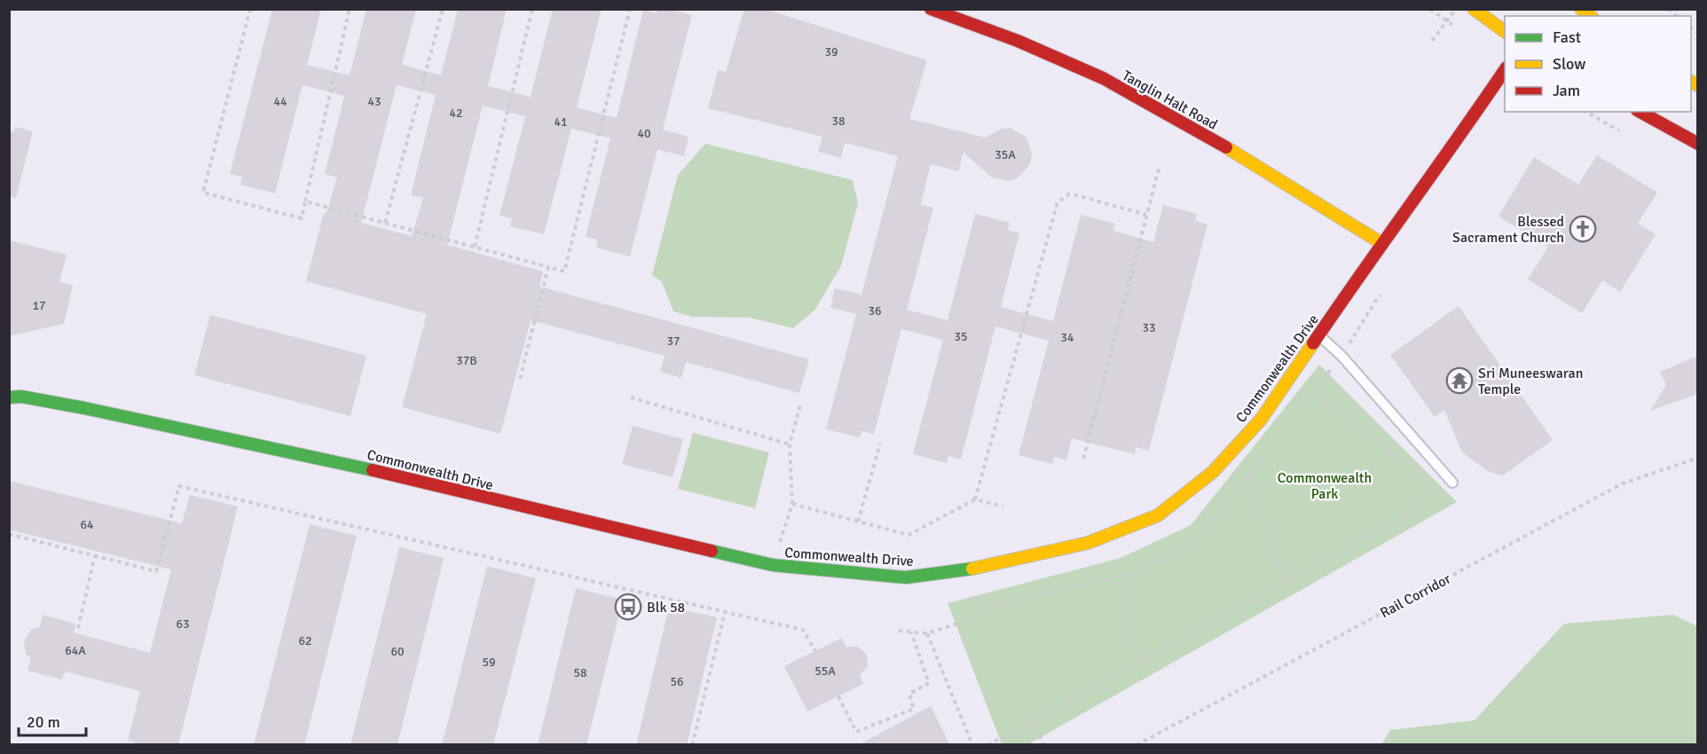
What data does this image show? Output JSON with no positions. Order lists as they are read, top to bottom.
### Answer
{
  "streets": {
    "main road": ["Tanglin Halt Road", "Commonwealth Drive"],
    "path": ["Rail Corridor"]
  },
  "crossings": [
    ["Tanglin Halt Road", "Commonwealth Drive"]
  ],
  "parks": ["Commonwealth Park"],
  "places": {
    "church": ["Blessed Sacrament Church"],
    "temple": ["Sri Muneeswaran Temple"],
    "bus stop": ["Blk 58"]
  },
  "house_numbers": [
    "39",
    "44",
    "43",
    "42",
    "38",
    "41",
    "40",
    "35A",
    "17",
    "36",
    "33",
    "35",
    "34",
    "37",
    "37B",
    "64",
    "63",
    "62",
    "64A",
    "60",
    "59",
    "55A",
    "58",
    "56"
  ],
  "legend": ["Fast", "Slow", "Jam"],
  "scale_bar": "20 m"
}
